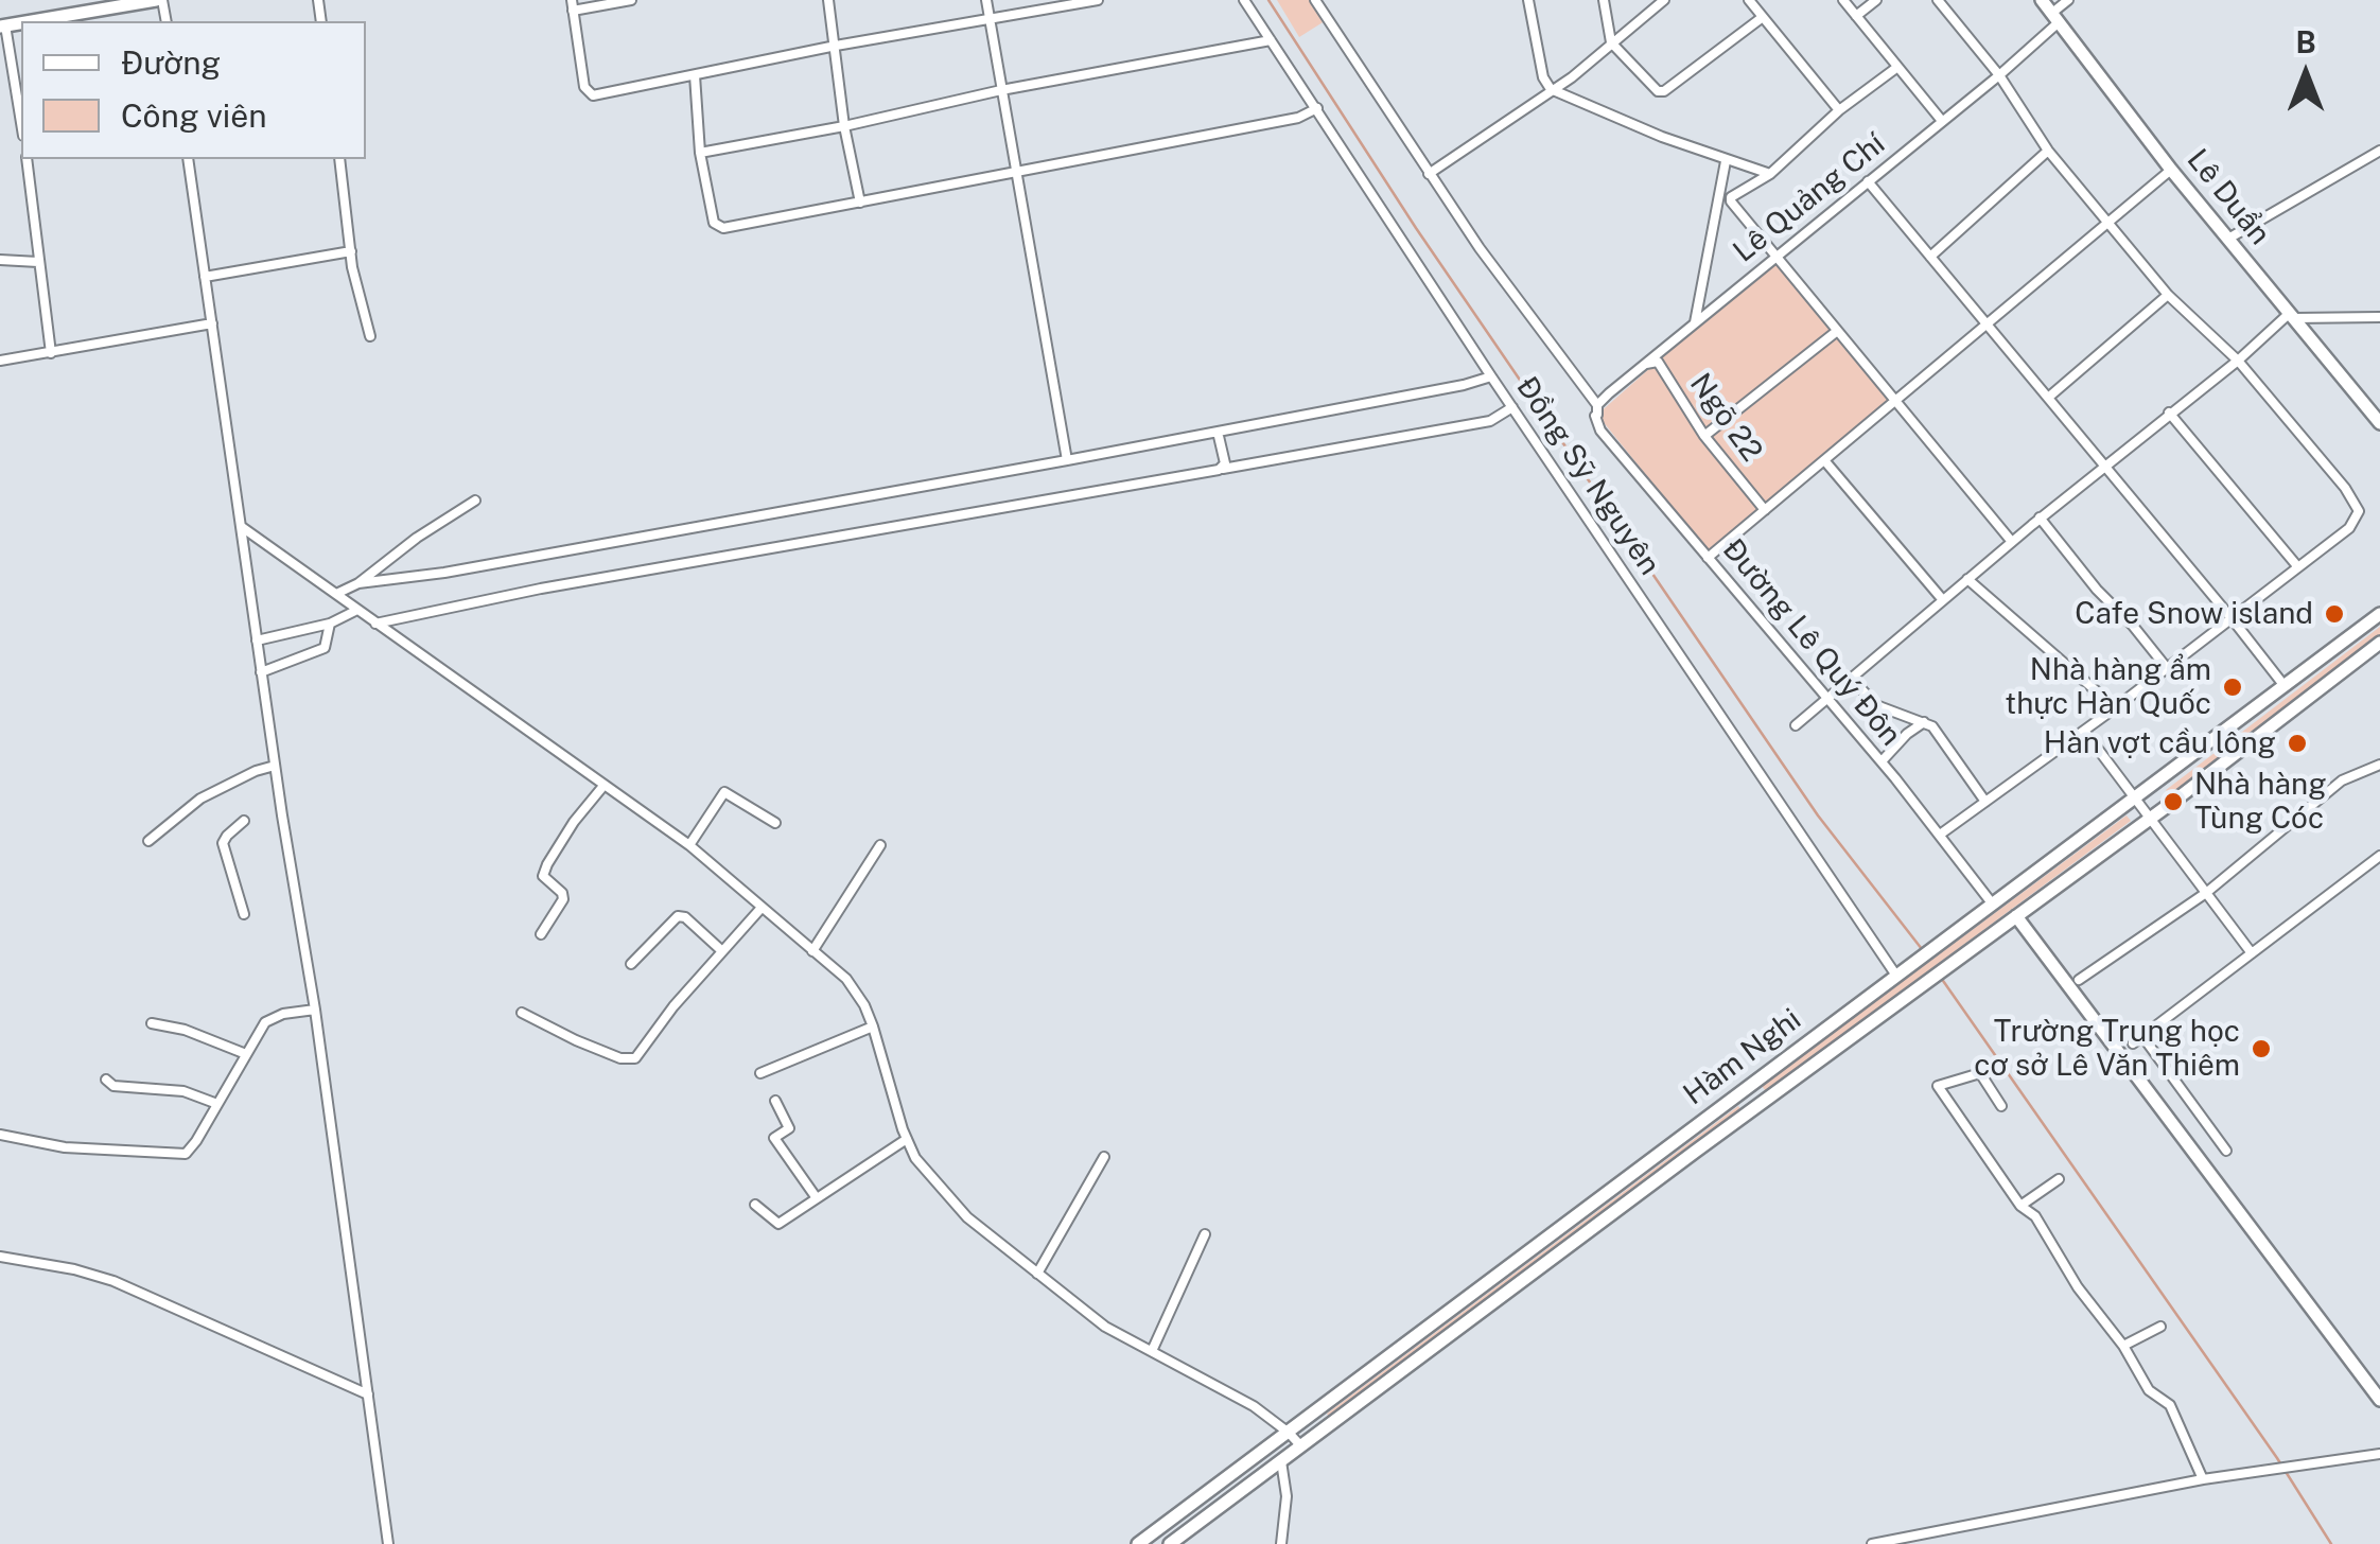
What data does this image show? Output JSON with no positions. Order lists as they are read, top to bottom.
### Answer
{
  "streets": {
    "main road": ["Lê Duẩn", "Hàm Nghi"],
    "street": [
      "Lê Quảng Chí",
      "Ngõ 22",
      "Đồng Sỹ Nguyên",
      "Đường Lê Quý Đôn"
    ]
  },
  "crossings": [
    ["Lê Duẩn", "Lê Quảng Chí"],
    ["Lê Quảng Chí", "Ngõ 22"],
    ["Lê Quảng Chí", "Đường Lê Quý Đôn"],
    ["Đồng Sỹ Nguyên", "Hàm Nghi"],
    ["Đường Lê Quý Đôn", "Hàm Nghi"]
  ],
  "places": [
    "Cafe Snow island",
    "Nhà hàng ẩm thực Hàn Quốc",
    "Hàn vợt cầu lông",
    "Nhà hàng Tùng Cóc",
    "Trường Trung học cơ sở Lê Văn Thiêm"
  ],
  "legend": ["Đường", "Công viên"],
  "north": "top"
}
